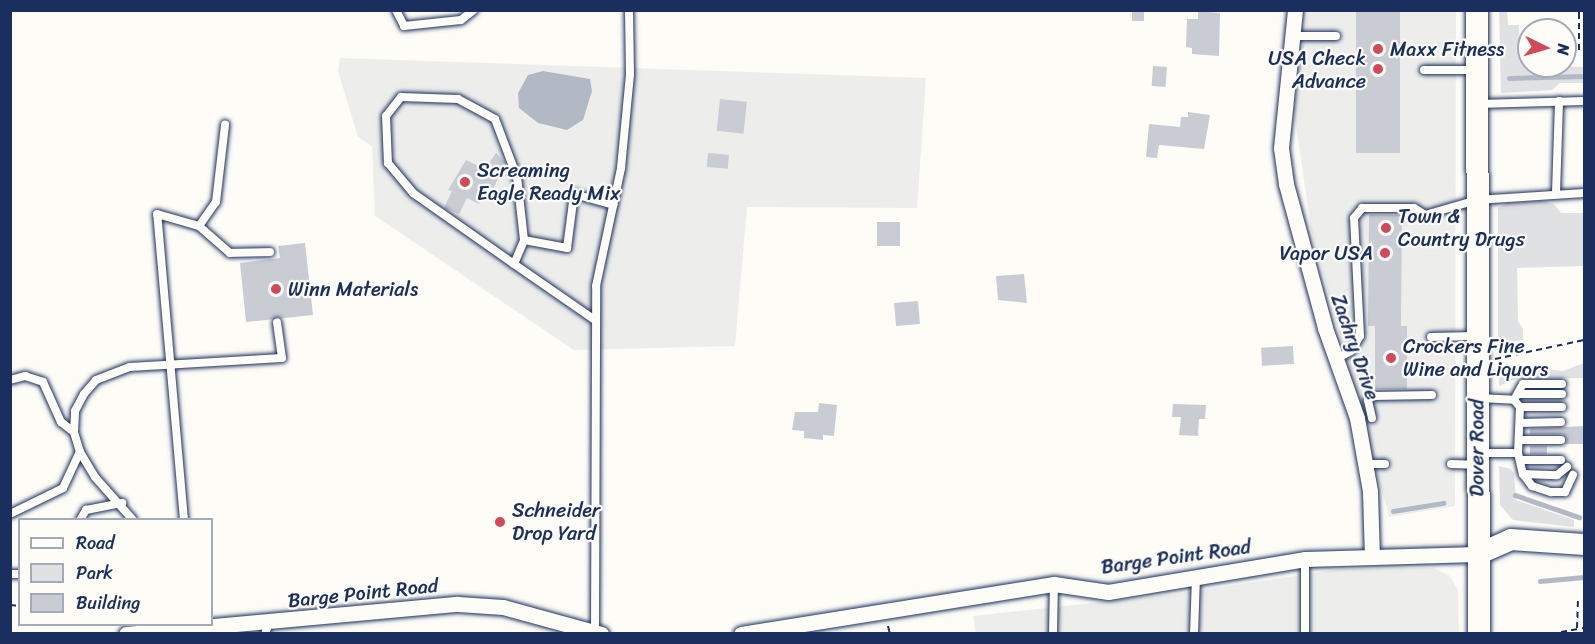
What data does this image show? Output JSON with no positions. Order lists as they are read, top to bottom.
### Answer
{
  "streets": {
    "main road": ["Dover Road"],
    "street": ["Zachry Drive", "Barge Point Road"]
  },
  "crossings": [
    ["Zachry Drive", "Barge Point Road"],
    ["Dover Road", "Barge Point Road"]
  ],
  "places": [
    "Maxx Fitness",
    "USA Check Advance",
    "Screaming Eagle Ready Mix",
    "Town & Country Drugs",
    "Vapor USA",
    "Winn Materials",
    "Crockers Fine Wine and Liquors",
    "Schneider Drop Yard"
  ],
  "legend": ["Road", "Park", "Building"],
  "north": "right"
}
